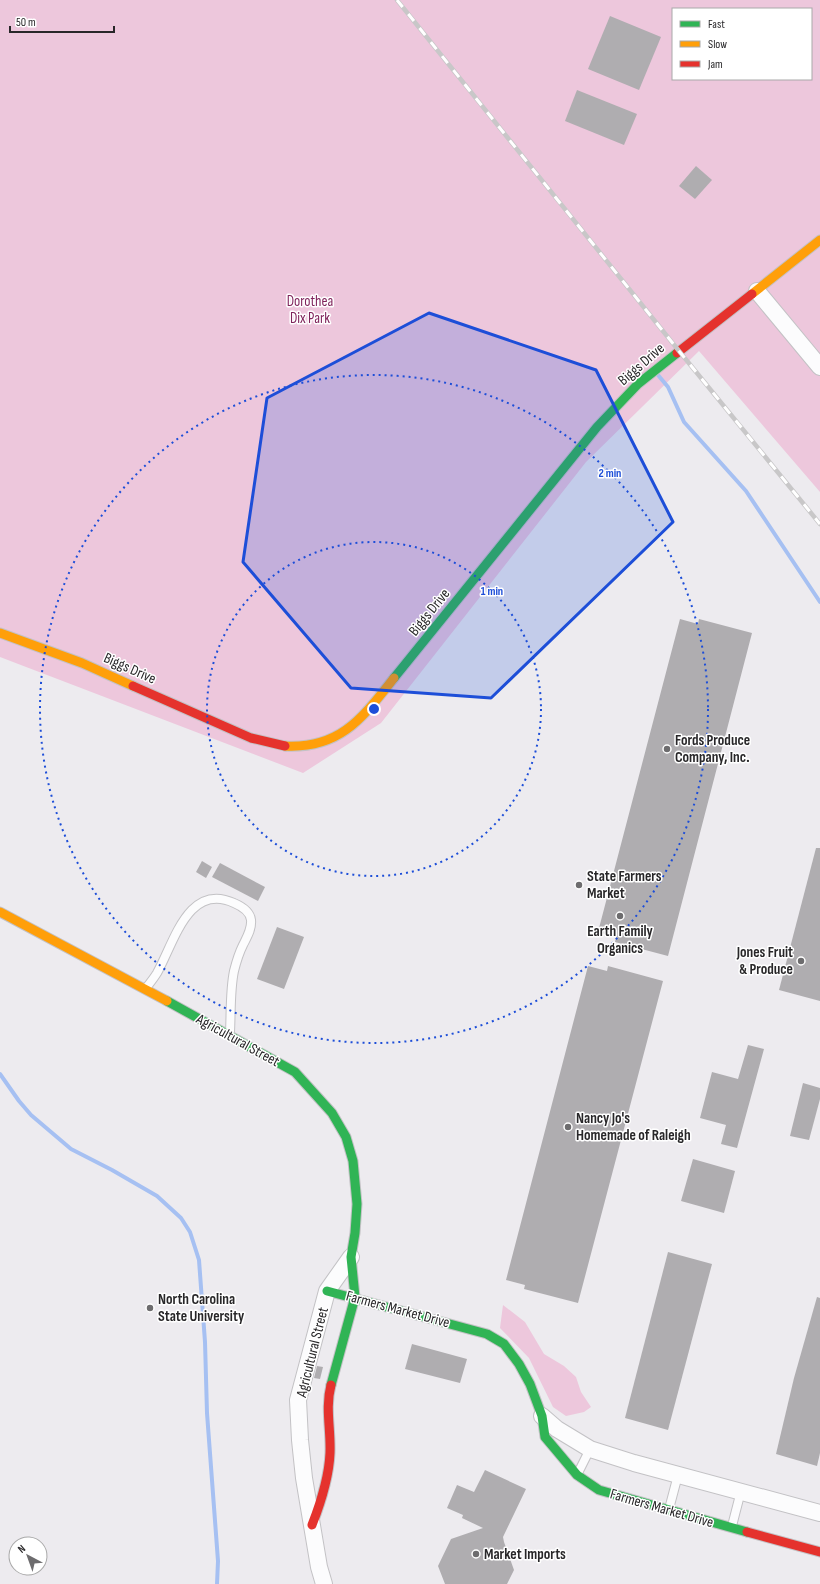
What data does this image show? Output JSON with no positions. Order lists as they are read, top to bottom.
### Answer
{
  "streets": {
    "street": ["Biggs Drive", "Agricultural Street", "Farmers Market Drive"]
  },
  "crossings": [
    ["Agricultural Street", "Farmers Market Drive"]
  ],
  "parks": ["Dorothea Dix Park"],
  "places": [
    "Fords Produce Company, Inc.",
    "State Farmers Market",
    "Earth Family Organics",
    "Jones Fruit & Produce",
    "Nancy Jo's Homemade of Raleigh",
    "North Carolina State University",
    "Market Imports"
  ],
  "legend": ["Fast", "Slow", "Jam"],
  "scale_bar": "50 m",
  "north": "top left",
  "rings": ["2 min", "1 min"]
}
